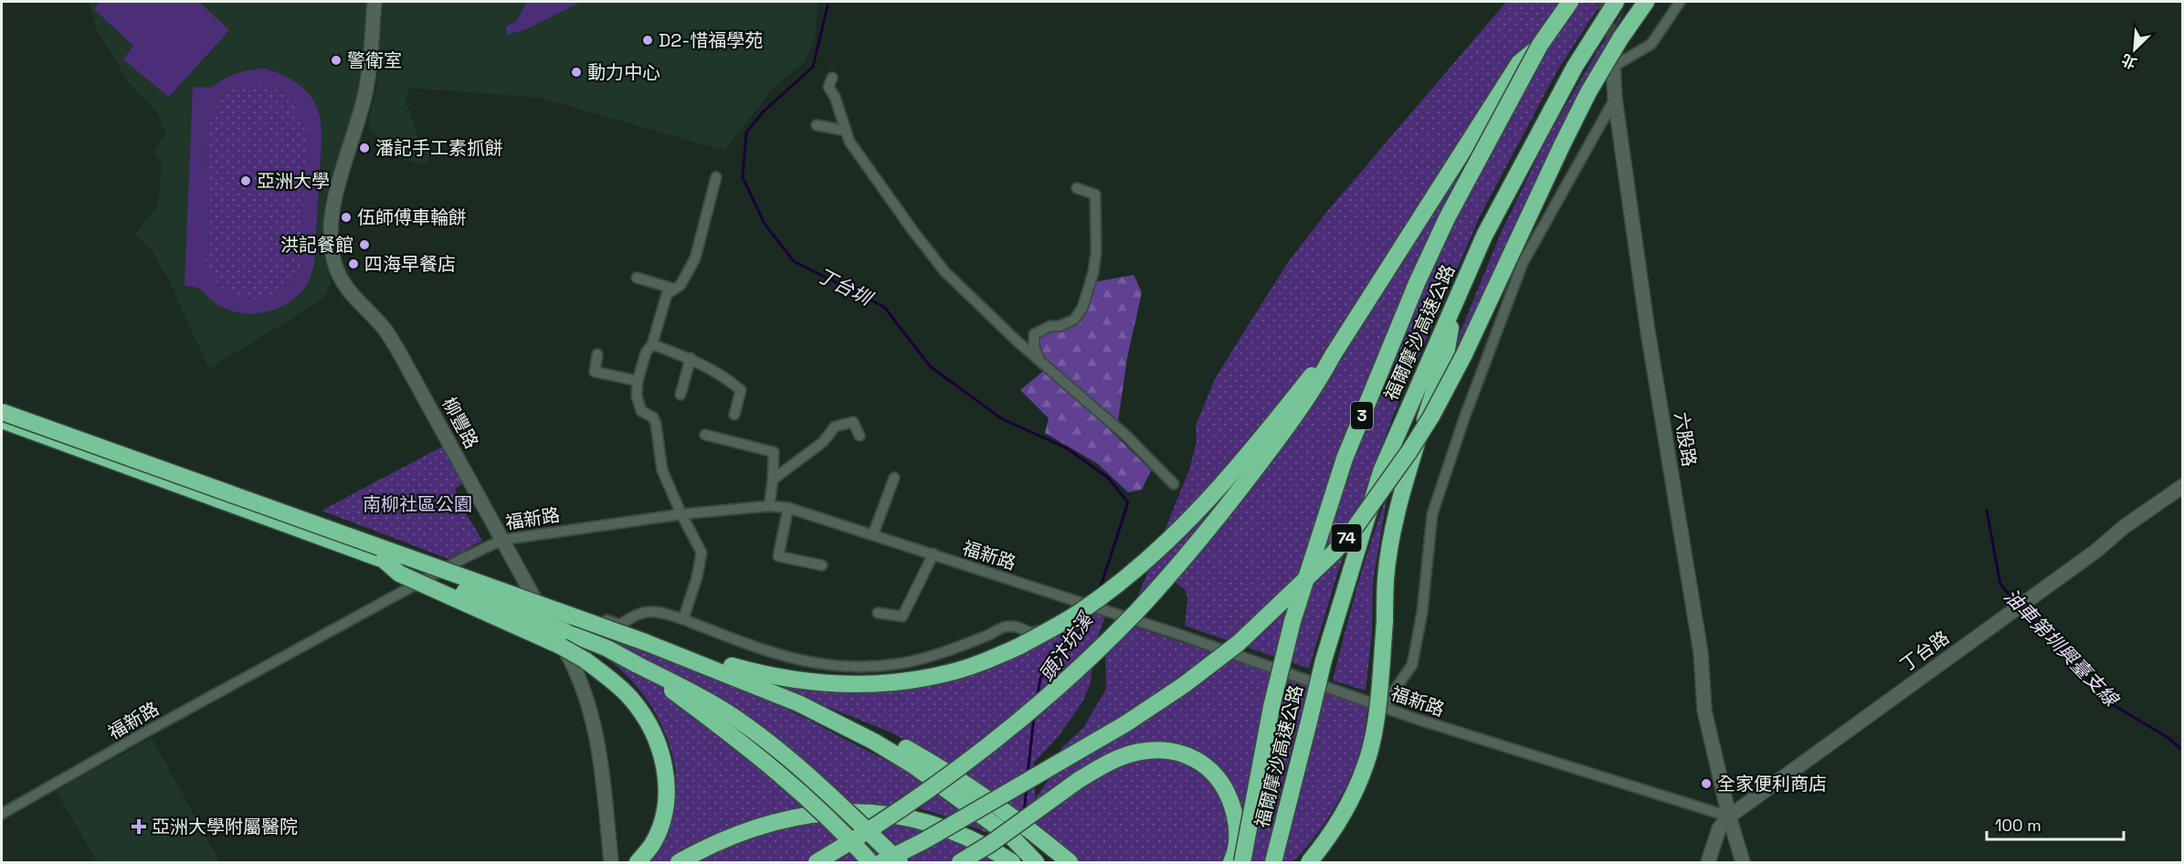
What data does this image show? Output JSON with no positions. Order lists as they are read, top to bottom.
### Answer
{
  "streets": {
    "highway": ["福爾摩沙高速公路", "3", "74"],
    "street": [
      "柳豐路",
      "六股路",
      "福新路",
      "丁台路"
    ]
  },
  "crossings": [
    ["柳豐路", "福新路"],
    ["六股路", "福新路"],
    ["六股路", "丁台路"],
    ["福新路", "丁台路"]
  ],
  "water": ["丁台圳", "頭汴坑溪", "油車第圳興臺支線"],
  "parks": ["南柳社區公園"],
  "places": {
    "other": [
      "D2-惜福學苑",
      "警衛室",
      "動力中心",
      "潘記手工素抓餅",
      "亞洲大學",
      "伍師傅車輪餅",
      "洪記餐館",
      "四海早餐店",
      "全家便利商店"
    ],
    "health": ["亞洲大學附屬醫院"]
  },
  "scale_bar": "100 m",
  "north": "bottom left"
}
